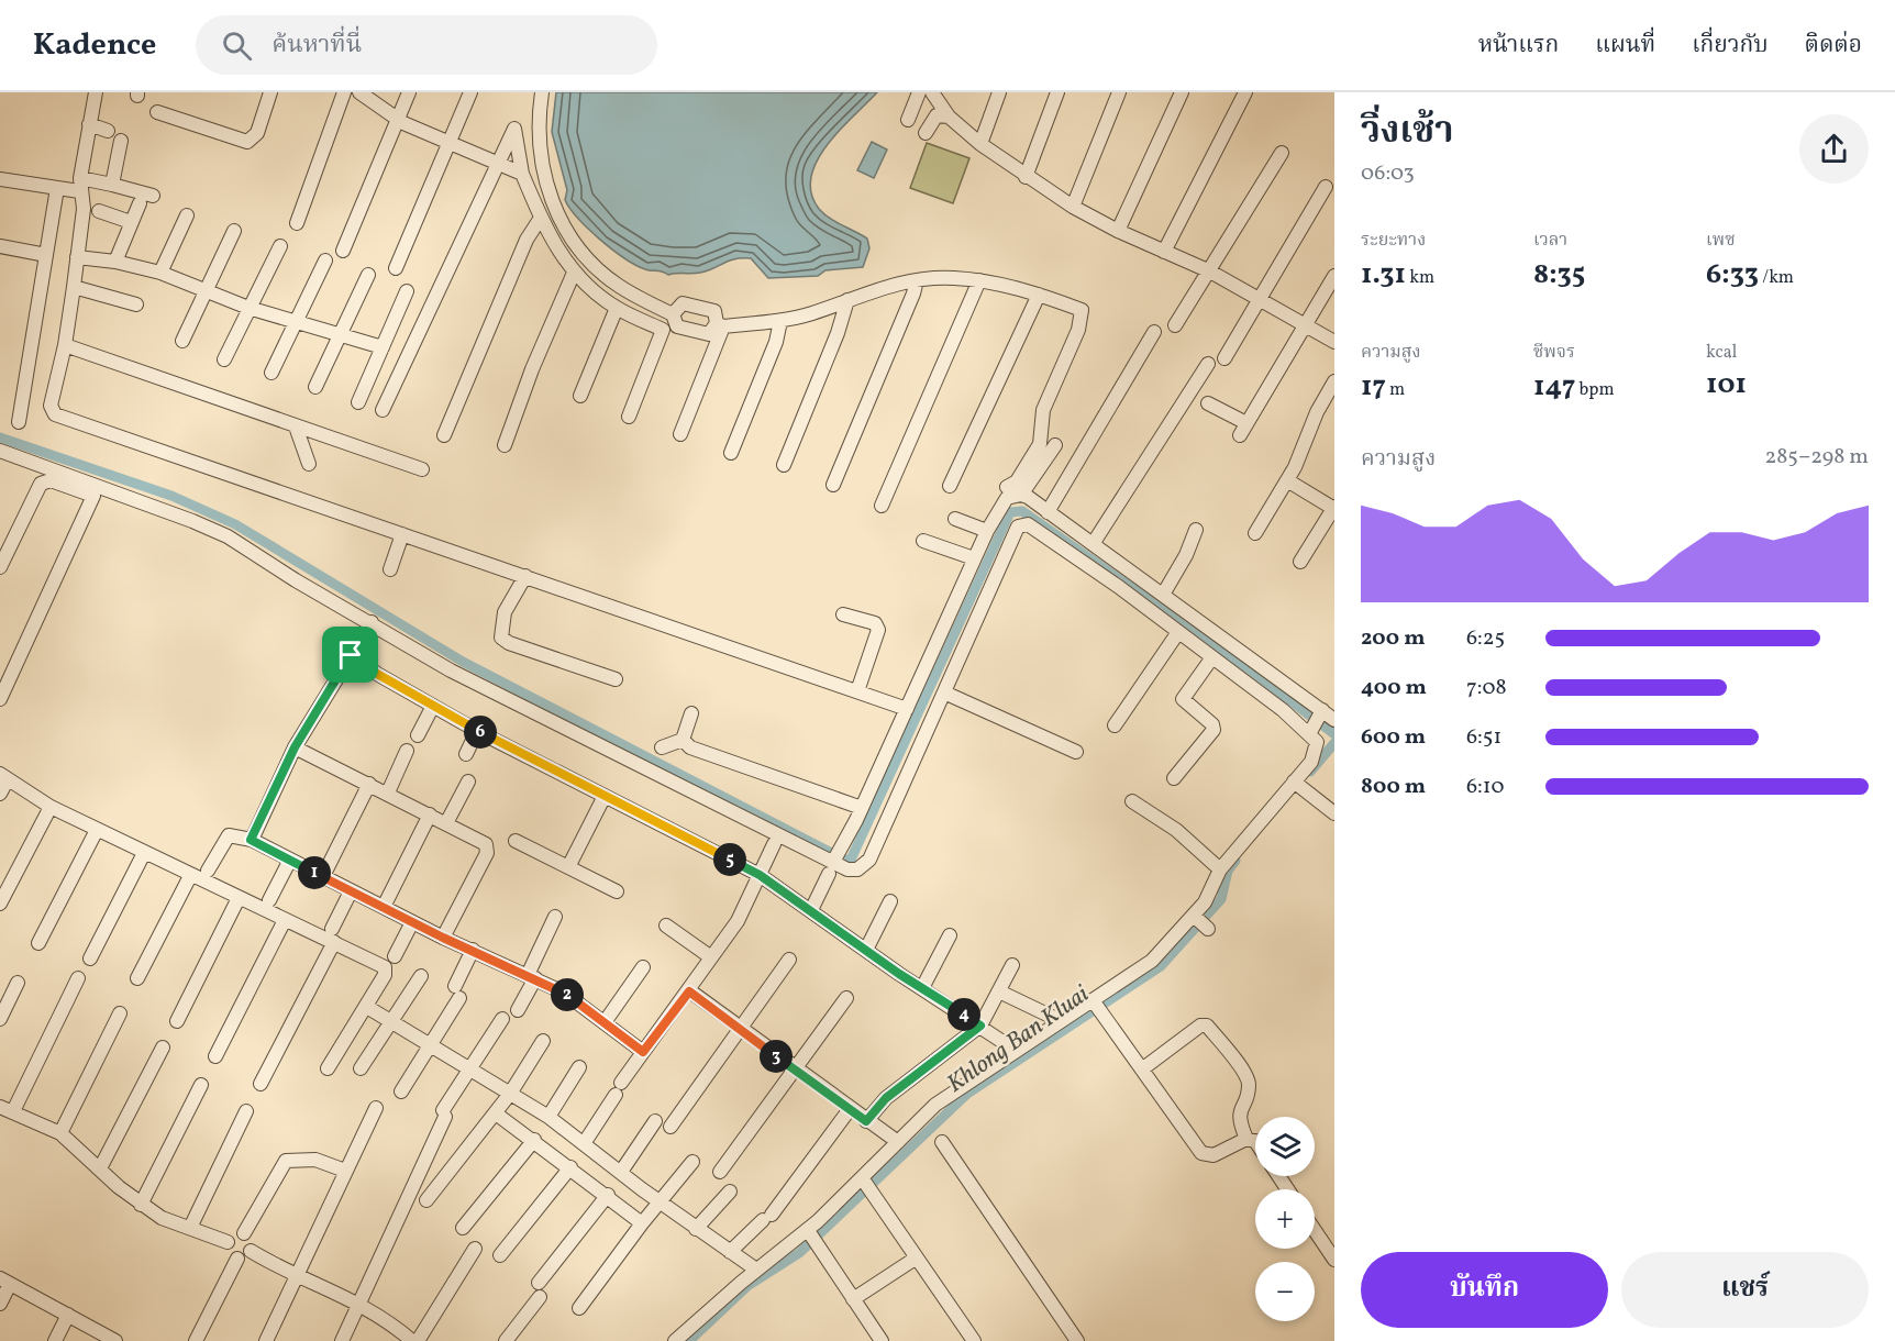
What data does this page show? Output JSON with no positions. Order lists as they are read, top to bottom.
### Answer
{
  "water": ["Khlong Ban Kluai"],
  "page": {
    "header": "Kadence",
    "search": "ค้นหาที่นี่",
    "nav": [
      "หน้าแรก",
      "แผนที่",
      "เกี่ยวกับ",
      "ติดต่อ"
    ],
    "heading": ["วิ่งเช้า", "06:03"],
    "stats": [
      ["ระยะทาง", "1.31 km"],
      ["เวลา", "8:35"],
      ["เพซ", "6:33 /km"],
      ["ความสูง", "17 m"],
      ["ชีพจร", "147 bpm"],
      ["kcal", "101"]
    ],
    "chart": ["ความสูง", "285–298 m"],
    "list": [
      {
        "name": "200 m",
        "note": "6:25"
      },
      {
        "name": "400 m",
        "note": "7:08"
      },
      {
        "name": "600 m",
        "note": "6:51"
      },
      {
        "name": "800 m",
        "note": "6:10"
      }
    ],
    "pins": [
      "6",
      "5",
      "1",
      "2",
      "4",
      "3"
    ],
    "map_buttons": ["+", "−"],
    "buttons": ["บันทึก", "แชร์"]
  }
}
